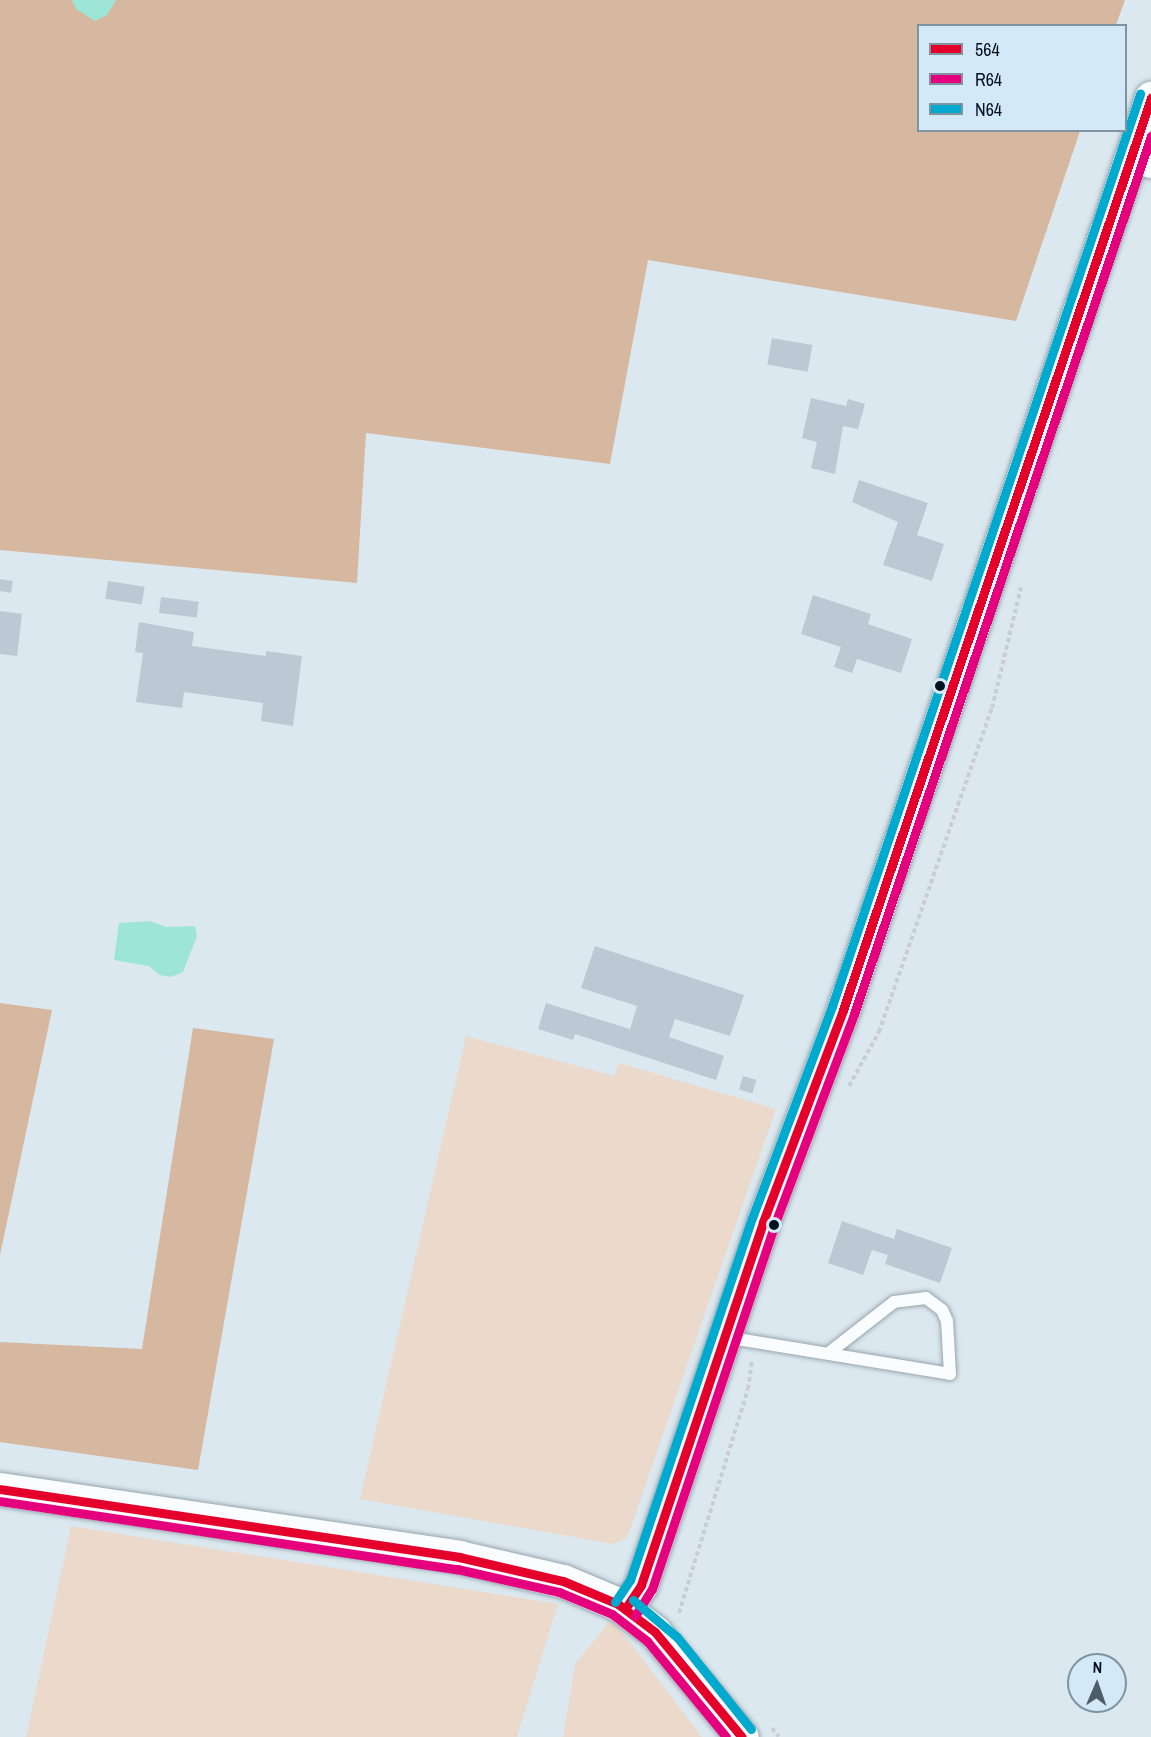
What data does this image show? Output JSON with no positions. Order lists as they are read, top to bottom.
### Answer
{
  "lines": ["transit line N64", "transit line 564", "transit line R64"],
  "legend": ["564", "R64", "N64"],
  "north": "top"
}
